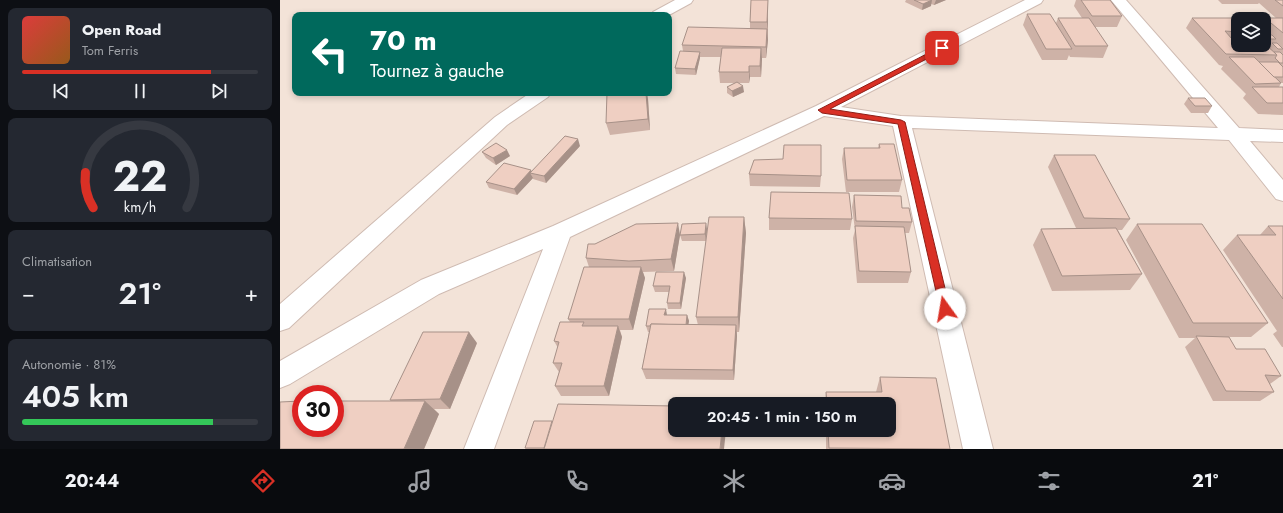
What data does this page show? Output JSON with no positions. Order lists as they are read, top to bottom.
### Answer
{
  "page": {
    "turn": ["70 m", "Tournez à gauche"],
    "song": ["Open Road", "Tom Ferris"],
    "tile": [
      "Climatisation",
      ["Autonomie · 81%", "405 km"]
    ],
    "heat": ["−", "21°", "+"],
    "limit": "30",
    "trip": "20:45 · 1 min · 150 m",
    "tabs": ["20:44", "21°"],
    "gauge": ["22", "km/h"]
  }
}
